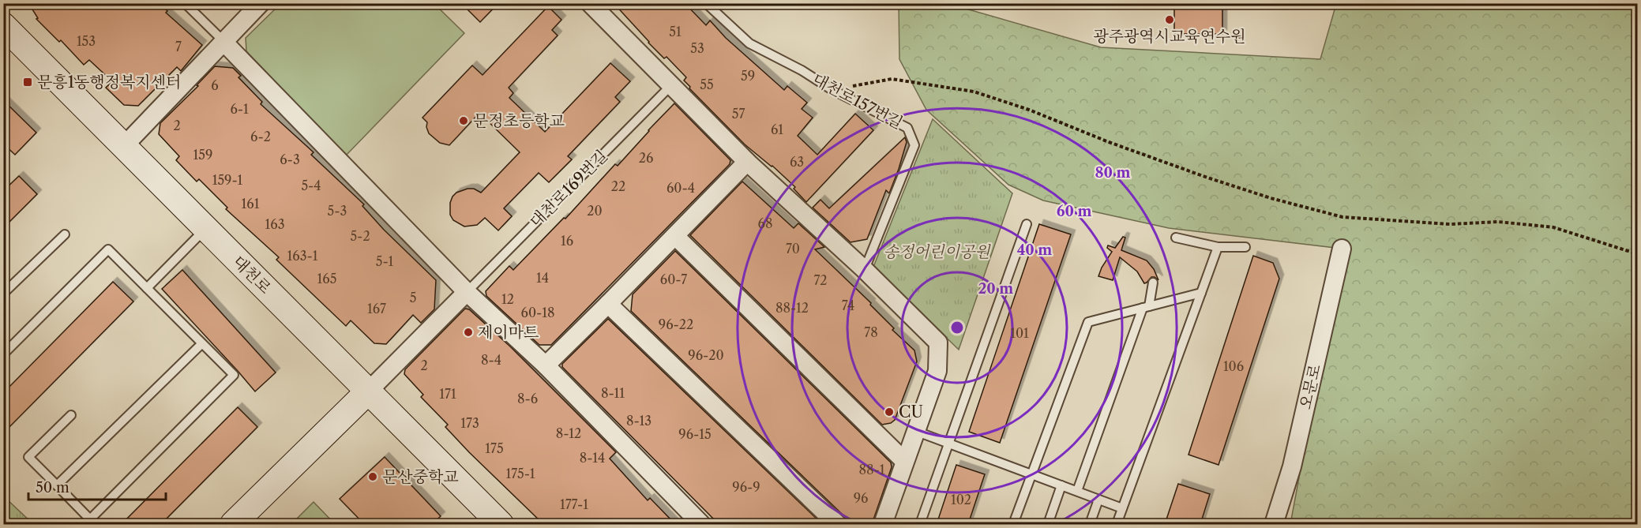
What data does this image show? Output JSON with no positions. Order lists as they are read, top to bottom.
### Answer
{
  "streets": {
    "street": ["대천로169번길", "대천로", "오문로"],
    "lane": ["대천로157번길"]
  },
  "crossings": [
    ["대천로169번길", "대천로"]
  ],
  "parks": ["송정어린이공원"],
  "places": {
    "other": [
      "광주광역시교육연수원",
      "문정초등학교",
      "제이마트",
      "CU",
      "문산중학교"
    ],
    "transit": ["문흥1동행정복지센터"]
  },
  "house_numbers": [
    "51",
    "153",
    "7",
    "53",
    "59",
    "55",
    "6",
    "6-1",
    "57",
    "2",
    "61",
    "6-2",
    "159",
    "26",
    "6-3",
    "63",
    "159-1",
    "5-4",
    "22",
    "60-4",
    "161",
    "5-3",
    "20",
    "68",
    "163",
    "5-2",
    "16",
    "70",
    "163-1",
    "5-1",
    "14",
    "165",
    "60-7",
    "72",
    "5",
    "12",
    "74",
    "88-12",
    "167",
    "60-18",
    "96-22",
    "78",
    "101",
    "96-20",
    "8-4",
    "2",
    "106",
    "8-11",
    "171",
    "8-6",
    "8-13",
    "173",
    "8-12",
    "96-15",
    "175",
    "8-14",
    "88-1",
    "175-1",
    "96-9",
    "96",
    "102",
    "177-1"
  ],
  "scale_bar": "50 m",
  "rings": [
    "80 m",
    "60 m",
    "40 m",
    "20 m"
  ]
}
